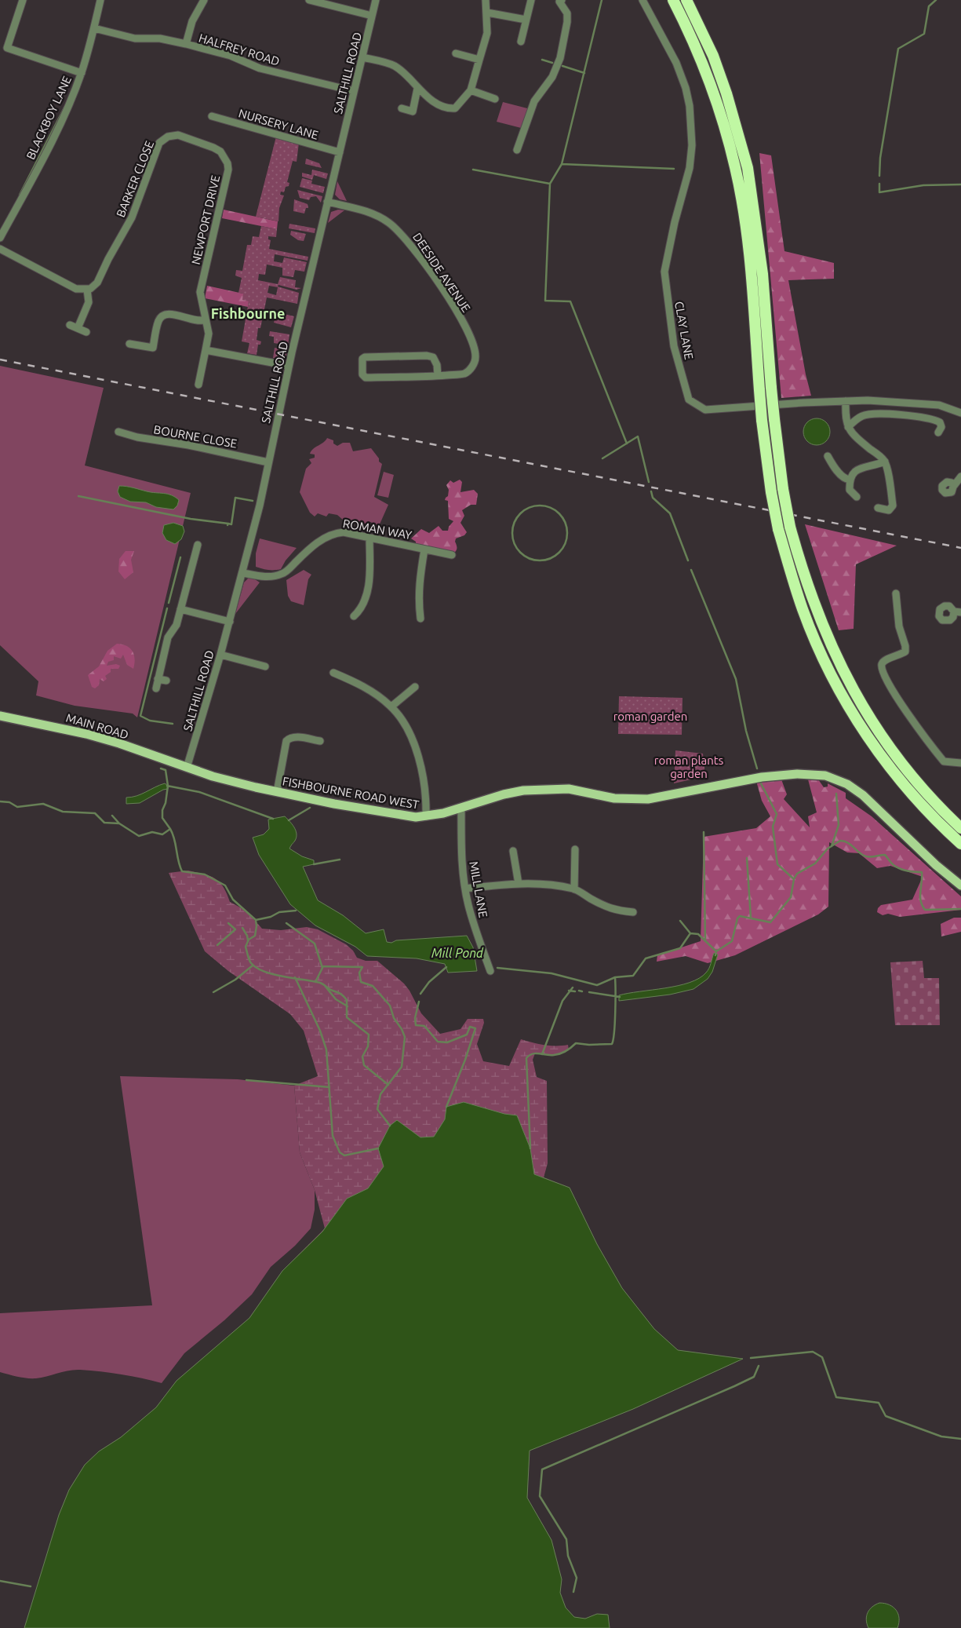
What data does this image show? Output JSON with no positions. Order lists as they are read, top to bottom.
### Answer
{
  "streets": {
    "main road": ["MAIN ROAD", "FISHBOURNE ROAD WEST"],
    "street": [
      "HALFREY ROAD",
      "SALTHILL ROAD",
      "BLACKBOY LANE",
      "NURSERY LANE",
      "BARKER CLOSE",
      "NEWPORT DRIVE",
      "DEESIDE AVENUE",
      "CLAY LANE",
      "BOURNE CLOSE",
      "ROMAN WAY",
      "MILL LANE"
    ]
  },
  "crossings": [
    ["HALFREY ROAD", "SALTHILL ROAD"],
    ["HALFREY ROAD", "BLACKBOY LANE"],
    ["SALTHILL ROAD", "NURSERY LANE"],
    ["SALTHILL ROAD", "DEESIDE AVENUE"],
    ["SALTHILL ROAD", "BOURNE CLOSE"],
    ["SALTHILL ROAD", "ROMAN WAY"],
    ["SALTHILL ROAD", "MAIN ROAD"],
    ["SALTHILL ROAD", "FISHBOURNE ROAD WEST"],
    ["BARKER CLOSE", "NEWPORT DRIVE"],
    ["MAIN ROAD", "FISHBOURNE ROAD WEST"],
    ["FISHBOURNE ROAD WEST", "MILL LANE"]
  ],
  "districts": ["Fishbourne"],
  "water": ["Mill Pond"],
  "parks": ["roman garden", "roman plants garden"]
}
